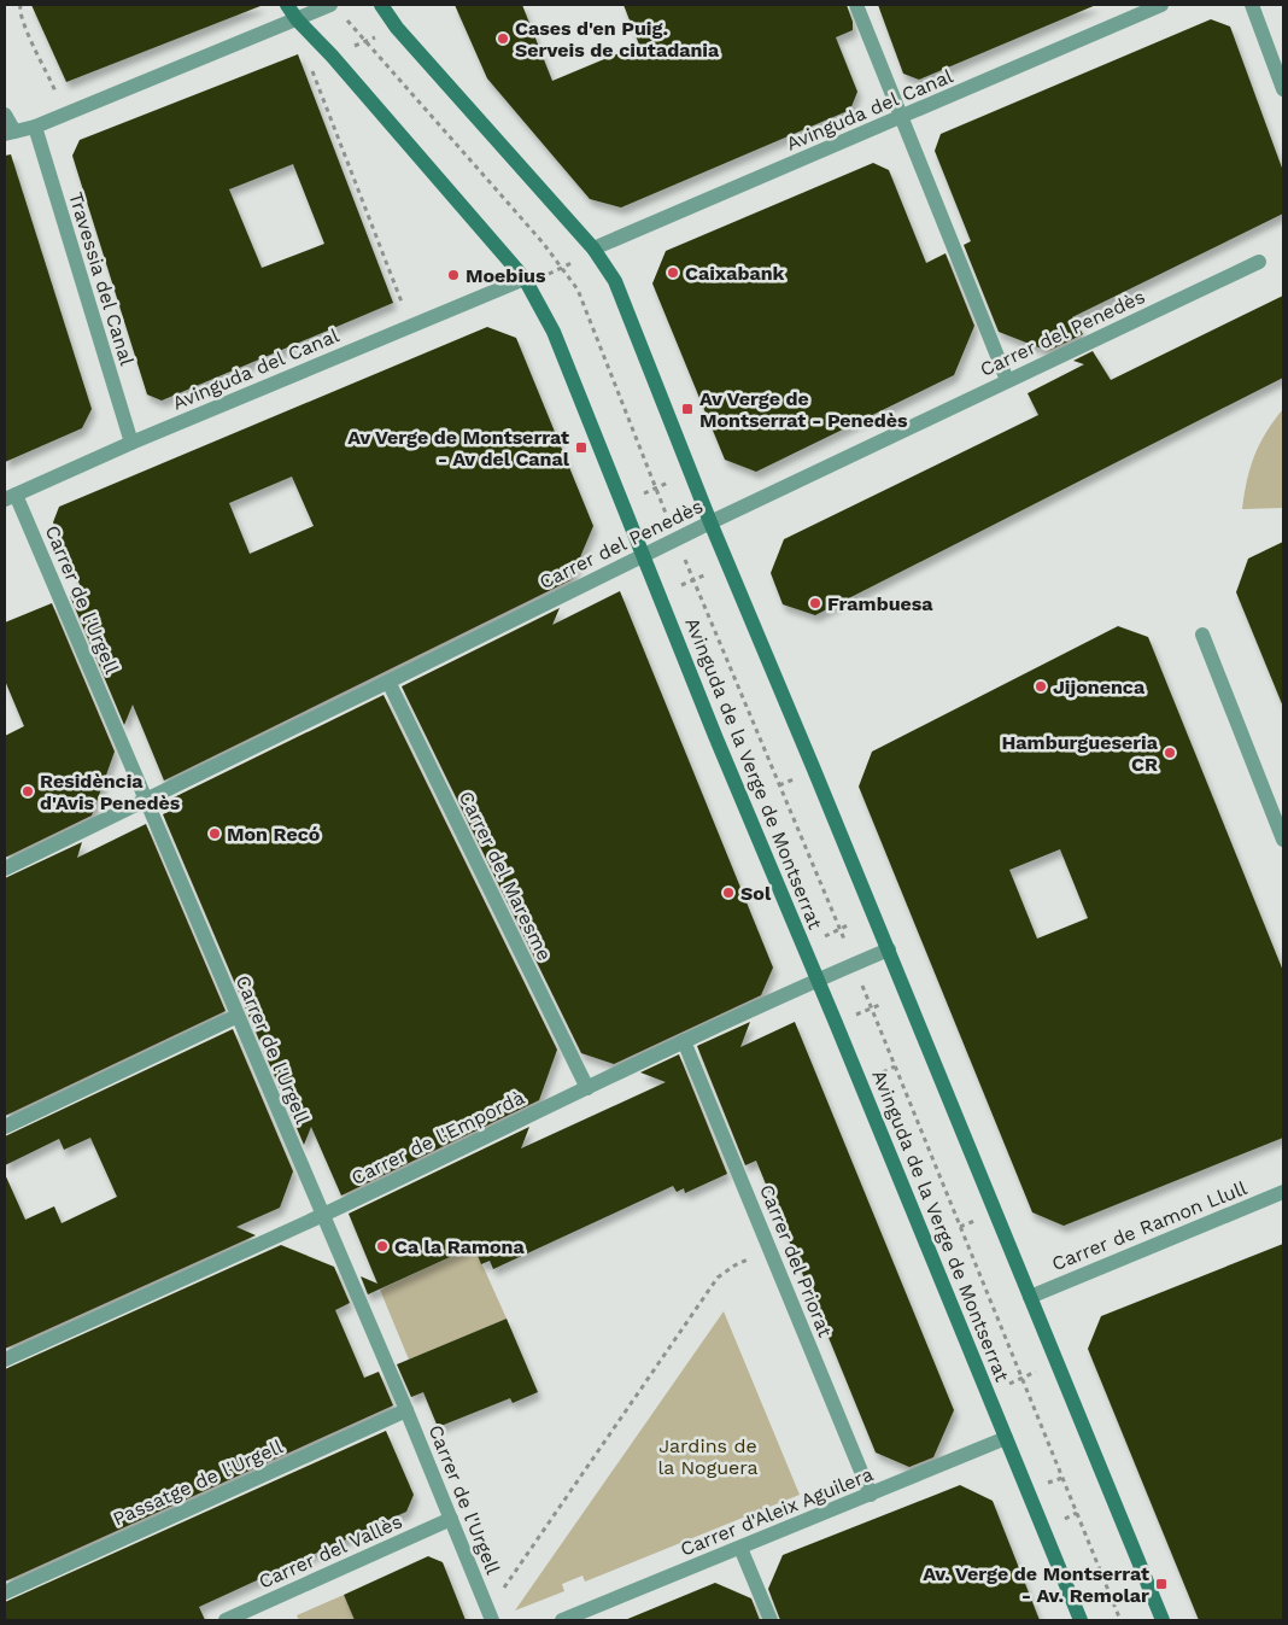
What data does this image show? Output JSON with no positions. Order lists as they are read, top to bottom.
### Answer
{
  "streets": {
    "street": [
      "Avinguda del Canal",
      "Travessia del Canal",
      "Carrer del Penedès",
      "Carrer de l'Urgell",
      "Avinguda de la Verge de Montserrat",
      "Carrer del Maresme",
      "Carrer de l'Empordà",
      "Carrer de Ramon Llull",
      "Carrer del Priorat",
      "Passatge de l'Urgell",
      "Carrer d'Aleix Aguilera",
      "Carrer del Vallès"
    ]
  },
  "crossings": [
    ["Avinguda del Canal", "Travessia del Canal"],
    ["Avinguda del Canal", "Carrer de l'Urgell"],
    ["Avinguda del Canal", "Avinguda de la Verge de Montserrat"],
    ["Carrer del Penedès", "Carrer de l'Urgell"],
    ["Carrer del Penedès", "Avinguda de la Verge de Montserrat"],
    ["Carrer del Penedès", "Carrer del Maresme"],
    ["Carrer de l'Urgell", "Carrer de l'Empordà"],
    ["Carrer de l'Urgell", "Passatge de l'Urgell"],
    ["Carrer de l'Urgell", "Carrer del Vallès"],
    ["Avinguda de la Verge de Montserrat", "Carrer de l'Empordà"],
    ["Avinguda de la Verge de Montserrat", "Carrer d'Aleix Aguilera"],
    ["Carrer del Maresme", "Carrer de l'Empordà"],
    ["Carrer de l'Empordà", "Carrer del Priorat"],
    ["Carrer del Priorat", "Carrer d'Aleix Aguilera"]
  ],
  "parks": ["Jardins de la Noguera"],
  "places": {
    "other": [
      "Cases d'en Puig. Serveis de ciutadania",
      "Caixabank",
      "Moebius",
      "Frambuesa",
      "Jijonenca",
      "Hamburgueseria CR",
      "Residència d'Avis Penedès",
      "Mon Recó",
      "Sol",
      "Ca la Ramona"
    ],
    "transit": ["Av Verge de Montserrat - Penedès", "Av Verge de Montserrat - Av del Canal", "Av. Verge de Montserrat - Av. Remolar"]
  }
}
